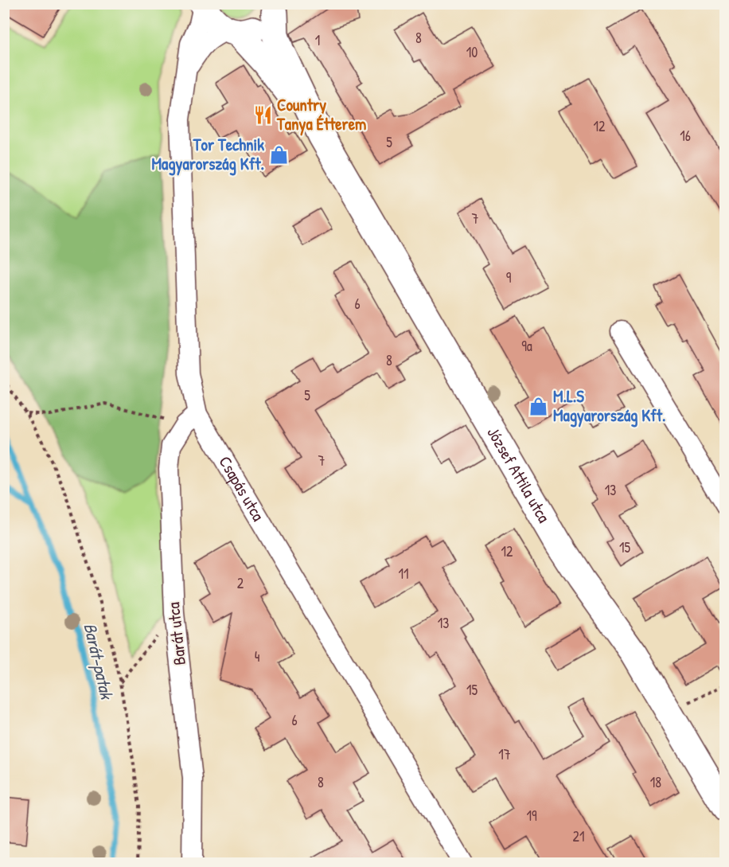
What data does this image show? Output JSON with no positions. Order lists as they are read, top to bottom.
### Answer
{
  "streets": {
    "main road": ["József Attila utca"],
    "street": ["Csapás utca", "Barát utca"]
  },
  "crossings": [
    ["Csapás utca", "Barát utca"]
  ],
  "water": ["Barát-patak"],
  "places": {
    "restaurant": ["Country Tanya Étterem"],
    "shop": ["Tor Technik Magyarország Kft.", "M.L.S Magyarország Kft."]
  },
  "house_numbers": [
    "8",
    "1",
    "10",
    "12",
    "16",
    "5",
    "7",
    "9",
    "6",
    "9a",
    "8",
    "5",
    "7",
    "13",
    "15",
    "12",
    "11",
    "2",
    "13",
    "4",
    "15",
    "6",
    "17",
    "8",
    "18",
    "19",
    "21"
  ]
}
